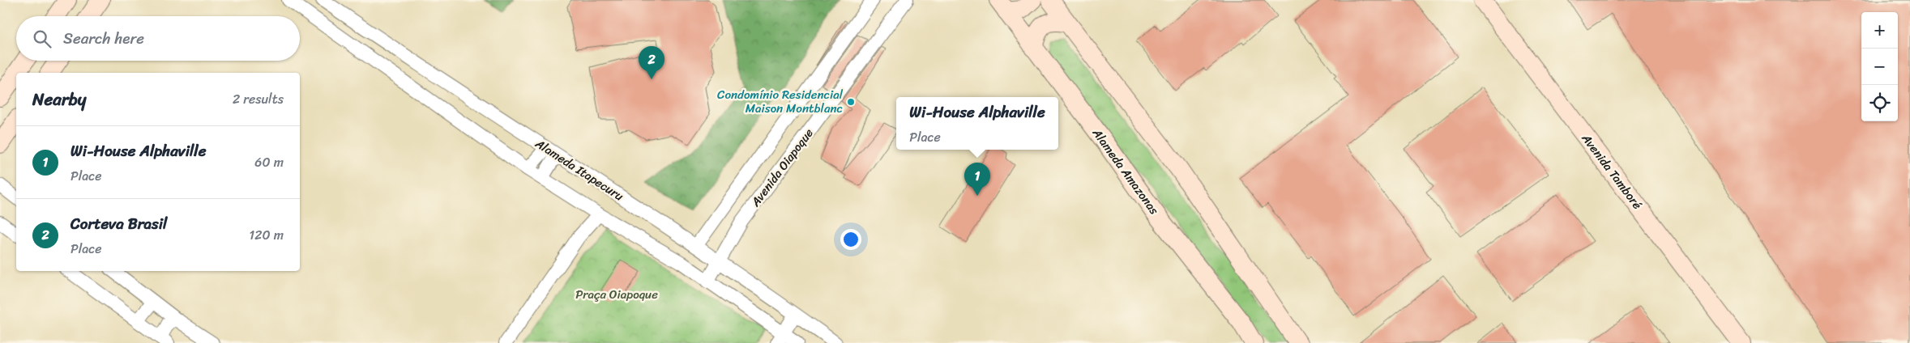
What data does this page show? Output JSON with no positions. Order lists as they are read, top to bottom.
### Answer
{
  "streets": {
    "main road": ["Alameda Amazonas", "Avenida Tamboré"],
    "street": ["Avenida Oiapoque", "Alameda Itapecuru"]
  },
  "crossings": [
    ["Avenida Oiapoque", "Alameda Itapecuru"]
  ],
  "parks": ["Praça Oiapoque"],
  "places": ["Condomínio Residencial Maison Montblanc"],
  "page": {
    "map_buttons": ["+", "−"],
    "search": "Search here",
    "pins": ["2", "1"],
    "heading": ["Nearby", "2 results"],
    "popup": ["Wi-House Alphaville", "Place"],
    "list": [
      {
        "mark": "1",
        "name": "Wi-House Alphaville",
        "note": "Place",
        "value": "60 m"
      },
      {
        "mark": "2",
        "name": "Corteva Brasil",
        "note": "Place",
        "value": "120 m"
      }
    ]
  }
}
